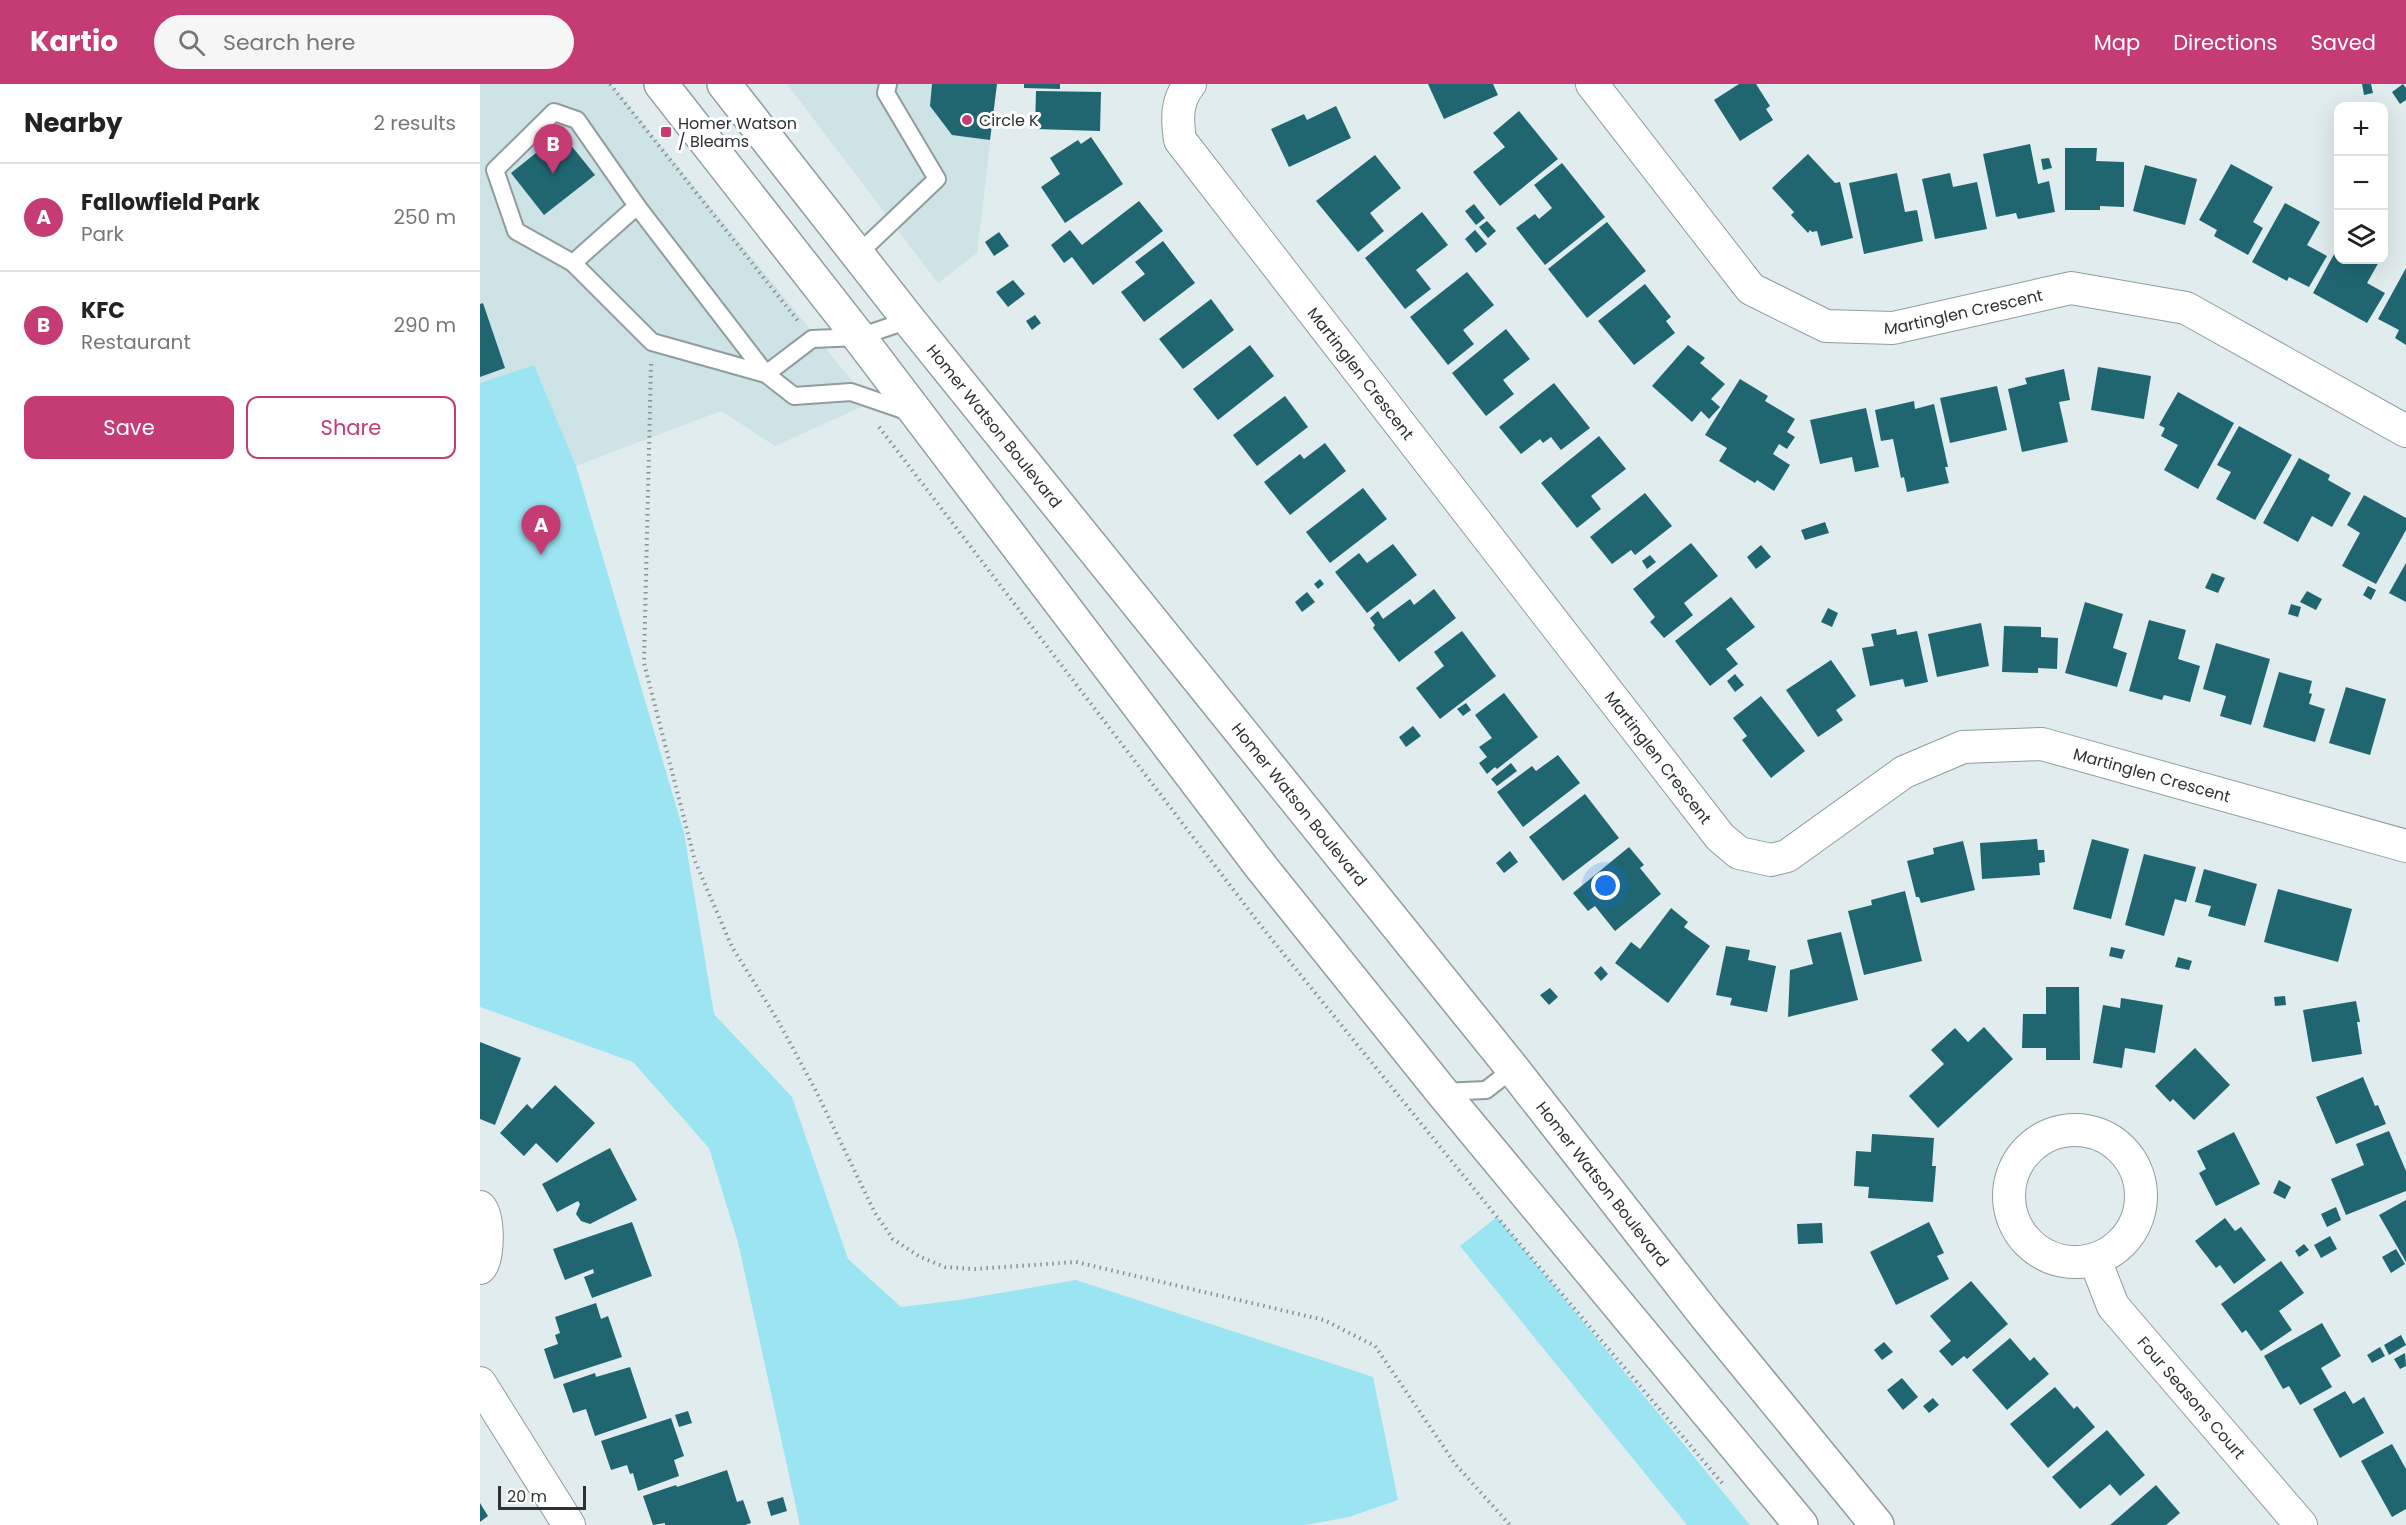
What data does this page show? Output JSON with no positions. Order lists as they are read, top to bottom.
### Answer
{
  "streets": {
    "main road": ["Homer Watson Boulevard"],
    "street": ["Martinglen Crescent", "Four Seasons Court"]
  },
  "places": {
    "other": ["Circle K"],
    "transit": ["Homer Watson / Bleams"]
  },
  "scale_bar": "20 m",
  "page": {
    "header": "Kartio",
    "search": "Search here",
    "nav": ["Map", "Directions", "Saved"],
    "heading": ["Nearby", "2 results"],
    "map_buttons": ["+", "−"],
    "pins": ["B", "A"],
    "list": [
      {
        "mark": "A",
        "name": "Fallowfield Park",
        "note": "Park",
        "value": "250 m"
      },
      {
        "mark": "B",
        "name": "KFC",
        "note": "Restaurant",
        "value": "290 m"
      }
    ],
    "buttons": ["Save", "Share"],
    "scale": "20 m"
  }
}
